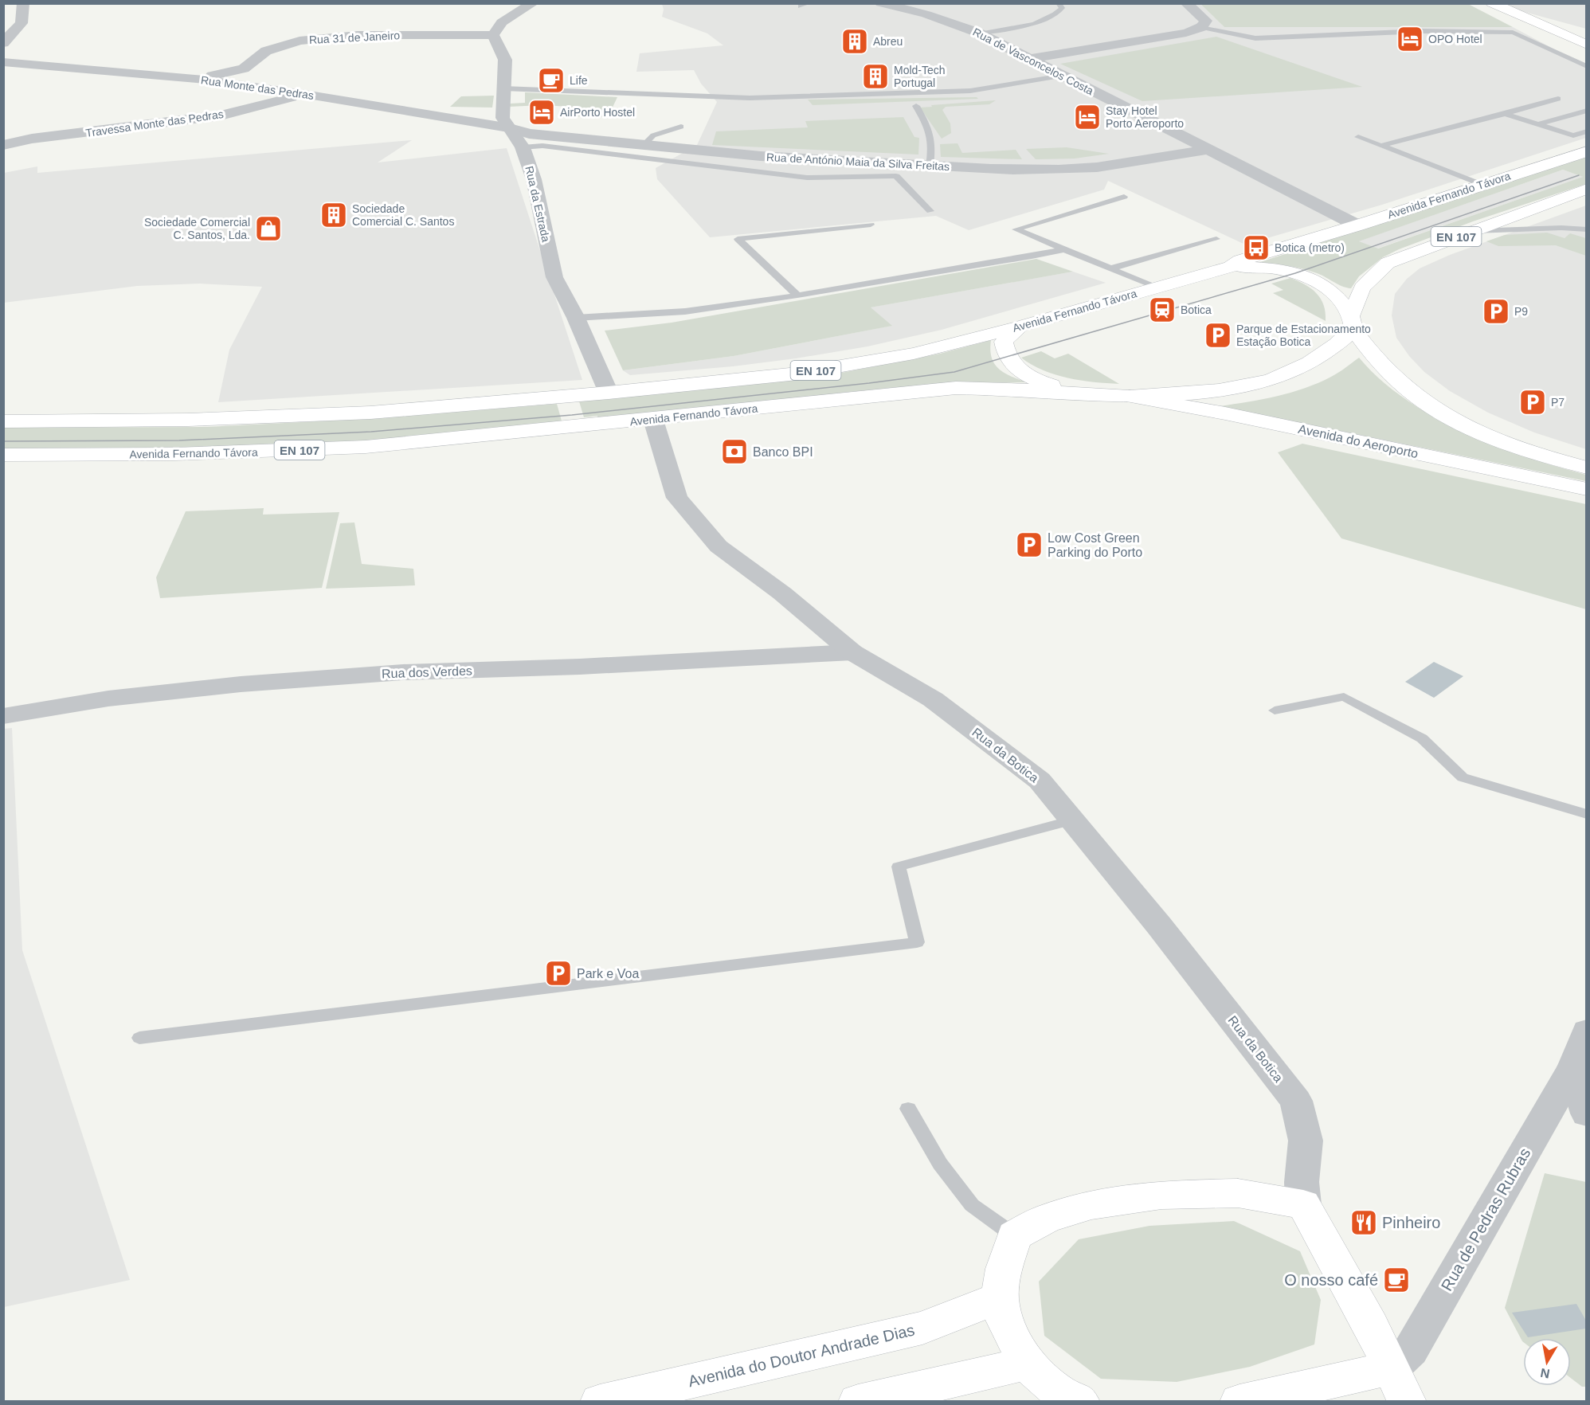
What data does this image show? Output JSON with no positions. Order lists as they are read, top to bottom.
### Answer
{
  "streets": {
    "main road": [
      "Avenida Fernando Távora",
      "EN 107",
      "Avenida do Aeroporto",
      "Rua da Botica",
      "Avenida do Doutor Andrade Dias"
    ],
    "street": [
      "Rua 31 de Janeiro",
      "Rua de Vasconcelos Costa",
      "Rua Monte das Pedras",
      "Travessa Monte das Pedras",
      "Rua de António Maia da Silva Freitas",
      "Rua da Estrada",
      "Rua dos Verdes",
      "Rua de Pedras Rubras"
    ]
  },
  "crossings": [
    ["Rua 31 de Janeiro", "Rua Monte das Pedras"],
    ["Rua 31 de Janeiro", "Rua da Estrada"],
    ["Rua de Vasconcelos Costa", "Rua de António Maia da Silva Freitas"],
    ["Rua de Vasconcelos Costa", "Avenida Fernando Távora"],
    ["Rua Monte das Pedras", "Travessa Monte das Pedras"],
    ["Rua Monte das Pedras", "Rua de António Maia da Silva Freitas"],
    ["Rua Monte das Pedras", "Rua da Estrada"],
    ["Rua de António Maia da Silva Freitas", "Rua da Estrada"],
    ["Avenida Fernando Távora", "Rua da Estrada"],
    ["Avenida Fernando Távora", "Avenida do Aeroporto"],
    ["Avenida Fernando Távora", "Rua da Botica"],
    ["Rua dos Verdes", "Rua da Botica"],
    ["Rua da Botica", "Rua de Pedras Rubras"]
  ],
  "places": {
    "hotel": ["OPO Hotel", "AirPorto Hostel", "Stay Hotel Porto Aeroporto"],
    "building": ["Abreu", "Mold-Tech Portugal", "Sociedade Comercial C. Santos"],
    "cafe": ["Life", "O nosso café"],
    "shop": ["Sociedade Comercial C. Santos, Lda."],
    "bus stop": ["Botica (metro)"],
    "station": ["Botica"],
    "parking": [
      "P9",
      "Parque de Estacionamento Estação Botica",
      "P7",
      "Low Cost Green Parking do Porto",
      "Park e Voa"
    ],
    "bank": ["Banco BPI"],
    "restaurant": ["Pinheiro"]
  },
  "north": "bottom"
}
